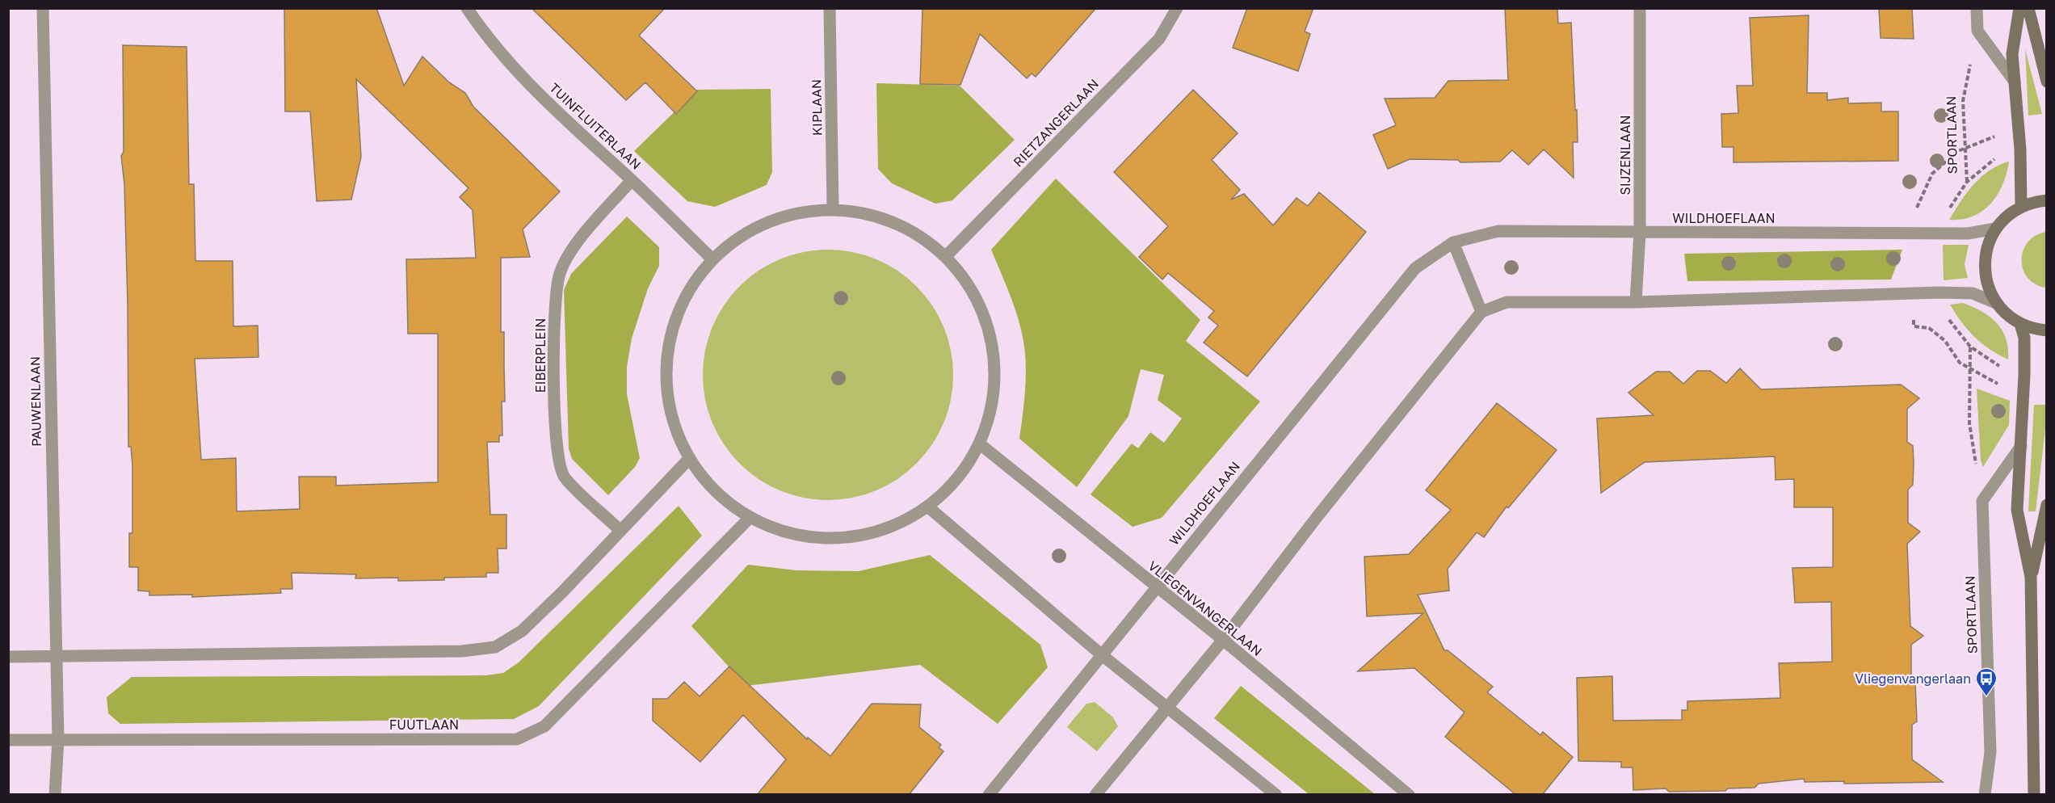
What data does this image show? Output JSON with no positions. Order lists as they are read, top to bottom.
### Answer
{
  "streets": {
    "street": [
      "KIPLAAN",
      "RIETZANGERLAAN",
      "TUINFLUITERLAAN",
      "SPORTLAAN",
      "SIJZENLAAN",
      "WILDHOEFLAAN",
      "EIBERPLEIN",
      "PAUWENLAAN",
      "VLIEGENVANGERLAAN",
      "FUUTLAAN"
    ]
  },
  "crossings": [
    ["TUINFLUITERLAAN", "EIBERPLEIN"],
    ["SIJZENLAAN", "WILDHOEFLAAN"],
    ["WILDHOEFLAAN", "VLIEGENVANGERLAAN"],
    ["PAUWENLAAN", "FUUTLAAN"]
  ],
  "places": {
    "bus stop": ["Vliegenvangerlaan"]
  }
}
